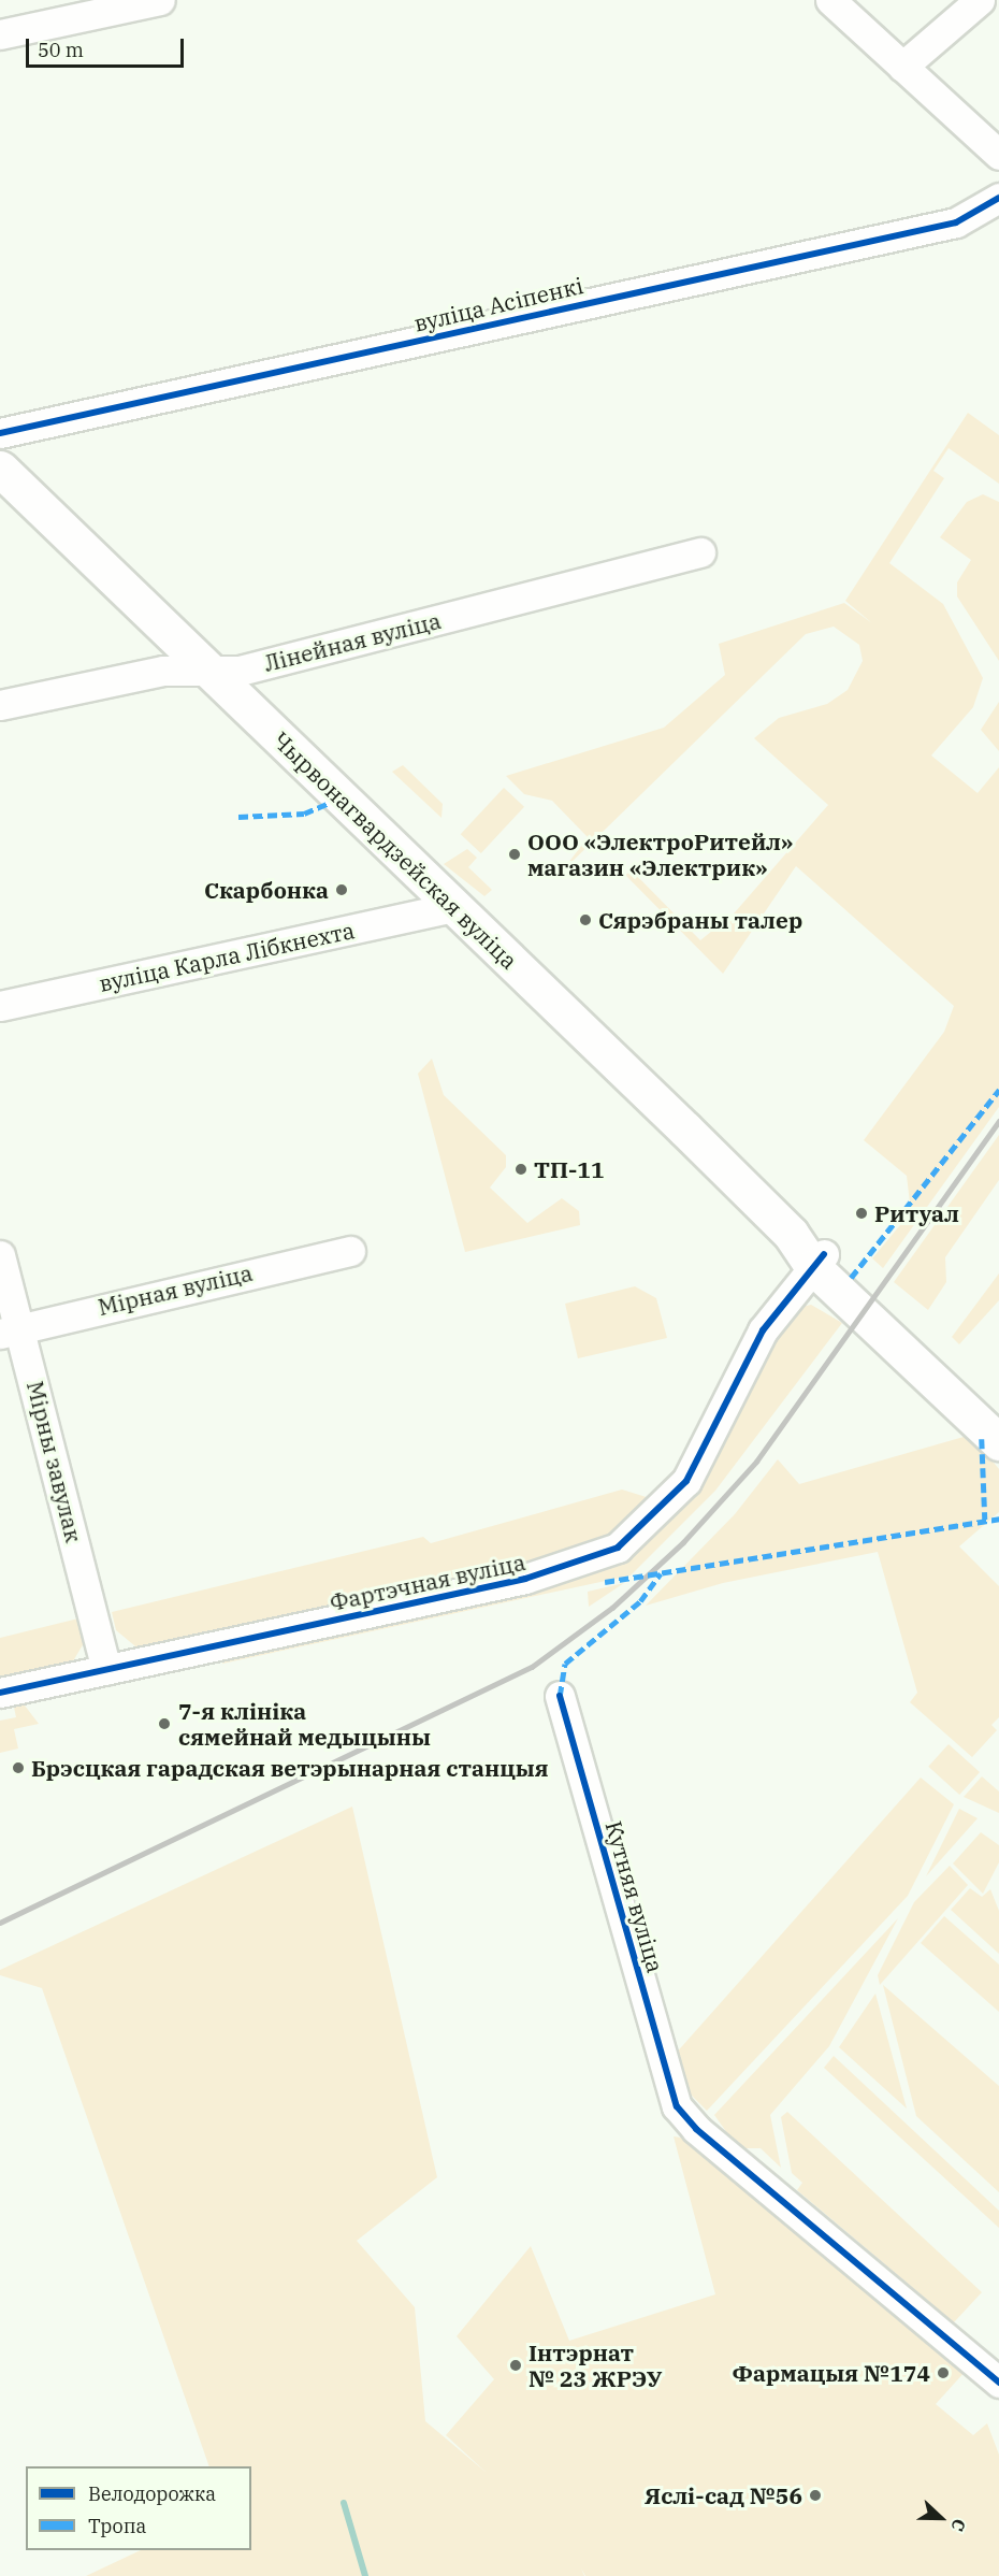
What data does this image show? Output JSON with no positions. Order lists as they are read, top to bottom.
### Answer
{
  "streets": {
    "main road": ["Чырвонагвардзейская вуліца"],
    "street": [
      "вуліца Асіпенкі",
      "Лінейная вуліца",
      "вуліца Карла Лібкнехта",
      "Мірная вуліца",
      "Мірны завулак",
      "Фартэчная вуліца",
      "Кутняя вуліца"
    ]
  },
  "crossings": [
    ["Лінейная вуліца", "Чырвонагвардзейская вуліца"],
    ["Чырвонагвардзейская вуліца", "вуліца Карла Лібкнехта"],
    ["Чырвонагвардзейская вуліца", "Фартэчная вуліца"],
    ["Мірная вуліца", "Мірны завулак"],
    ["Мірны завулак", "Фартэчная вуліца"]
  ],
  "places": [
    "ООО «ЭлектроРитейл» магазин «Электрик»",
    "Скарбонка",
    "Сярэбраны талер",
    "ТП-11",
    "Ритуал",
    "7-я клініка сямейнай медыцыны",
    "Брэсцкая гарадская ветэрынарная станцыя",
    "Інтэрнат № 23 ЖРЭУ",
    "Фармацыя №174",
    "Яслі-сад №56"
  ],
  "legend": ["Велодорожка", "Тропа"],
  "scale_bar": "50 m",
  "north": "right"
}
